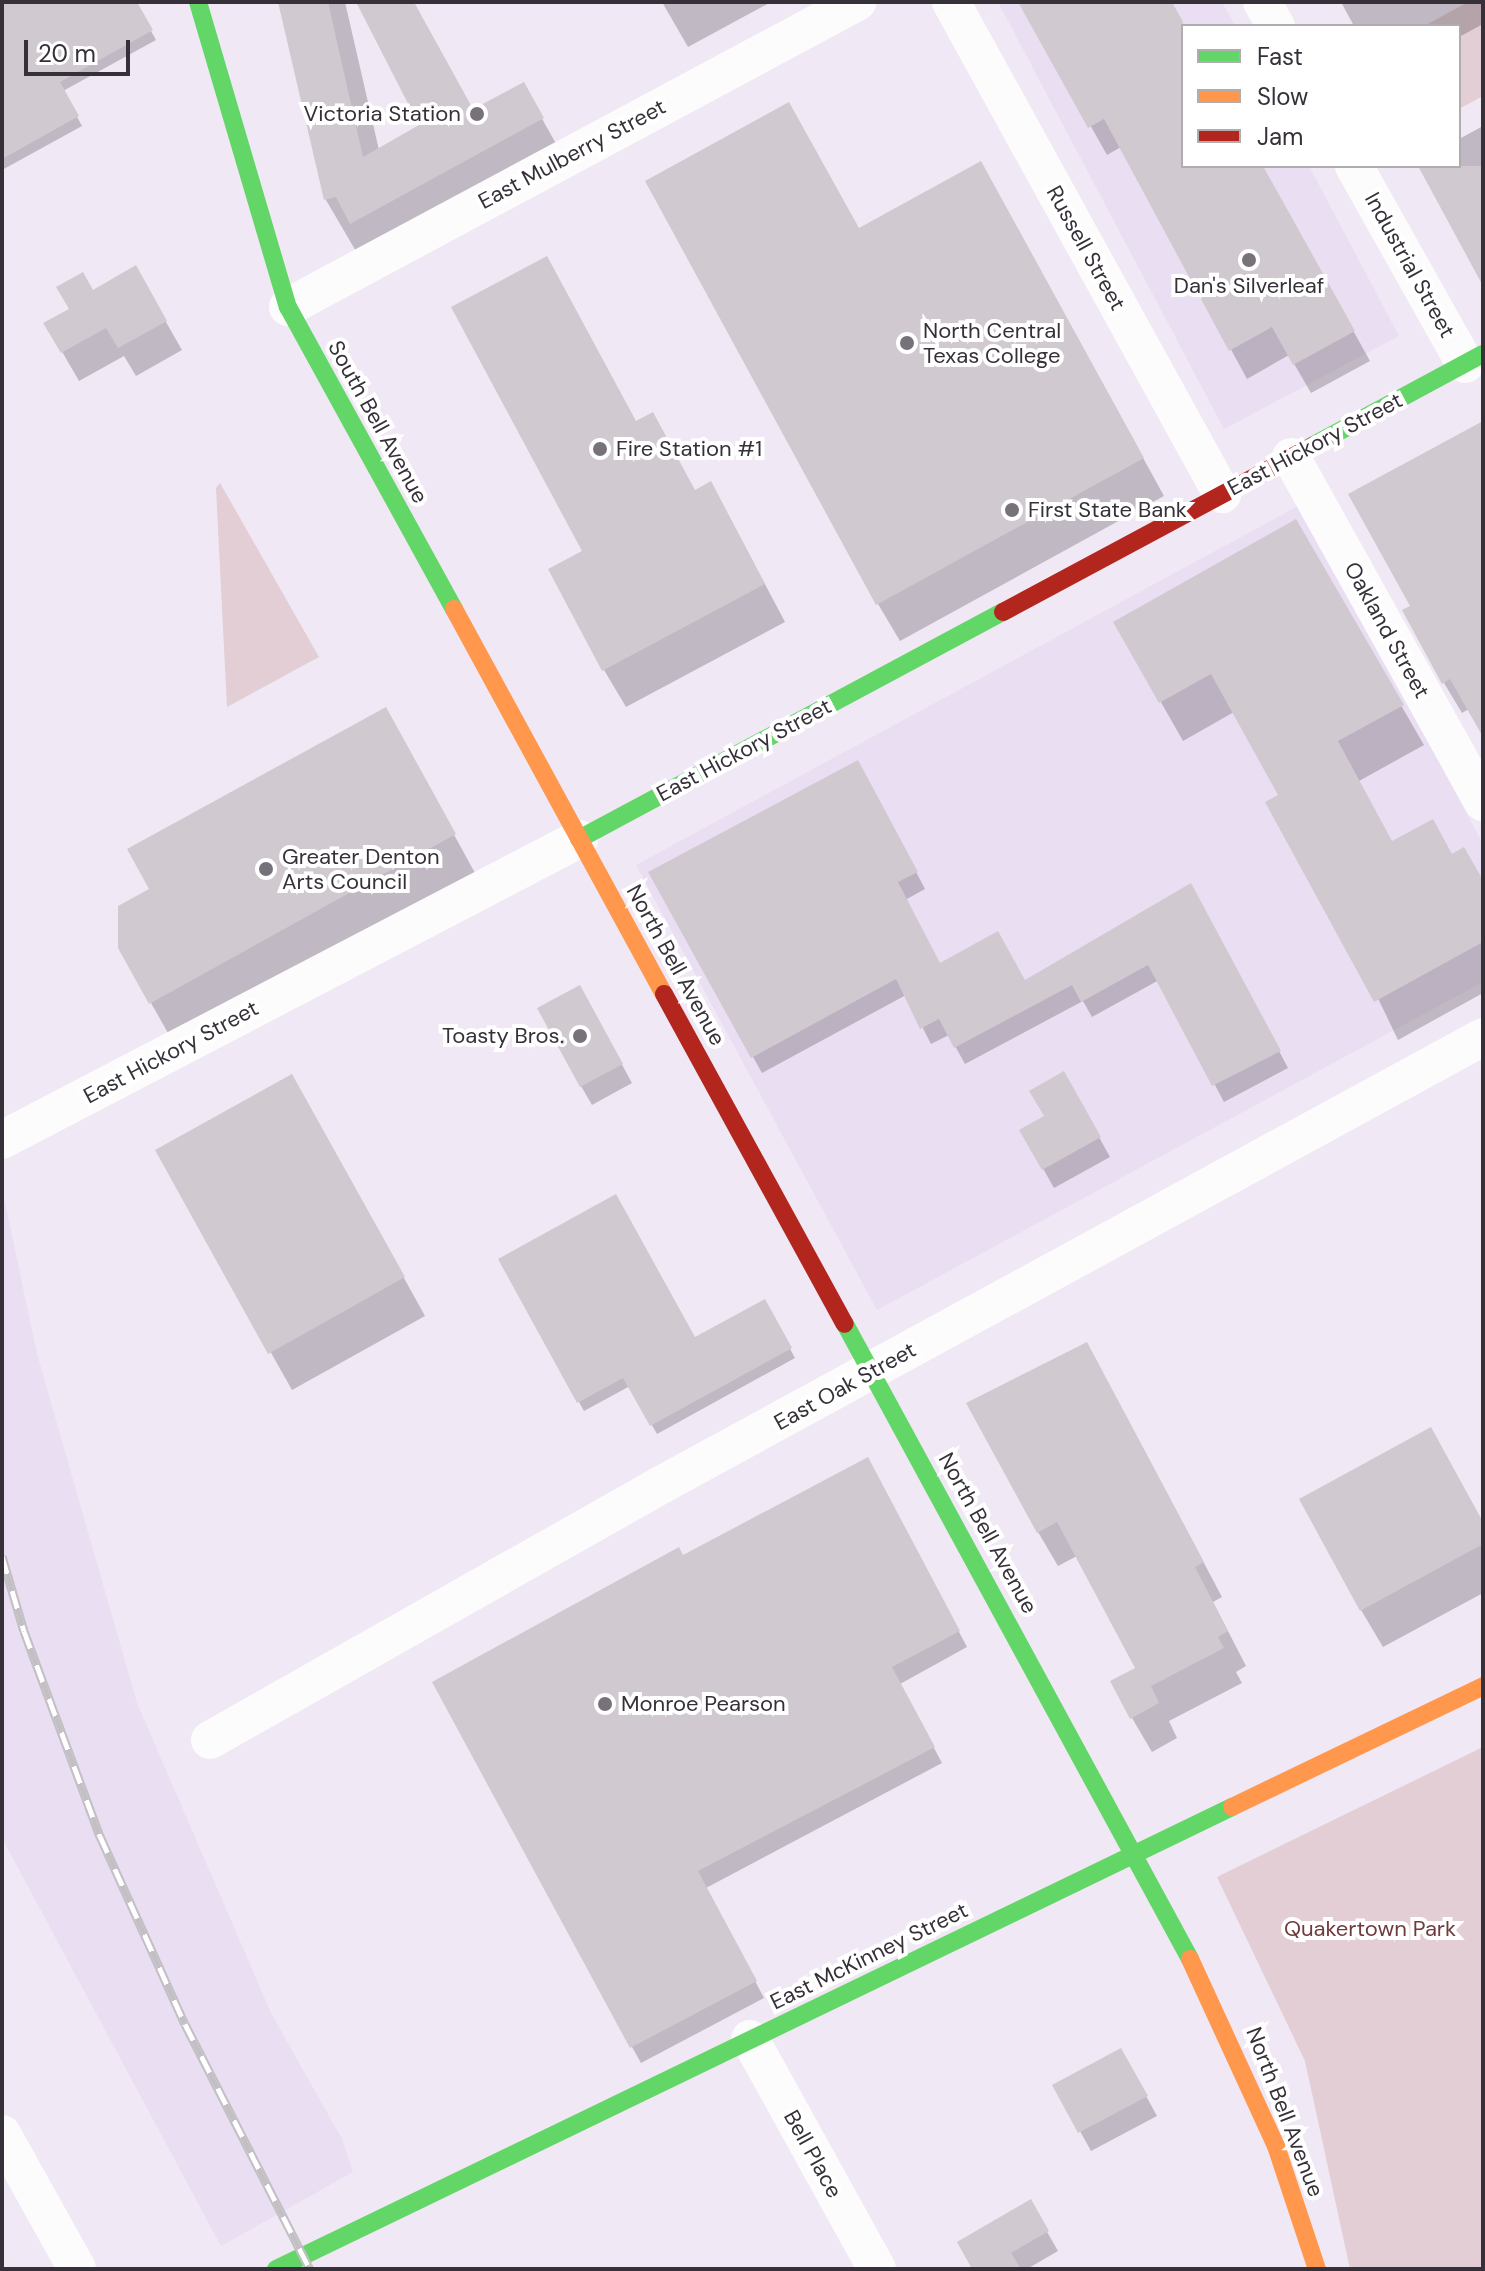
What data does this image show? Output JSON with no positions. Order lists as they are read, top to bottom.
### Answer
{
  "streets": {
    "main road": [
      "South Bell Avenue",
      "East Hickory Street",
      "North Bell Avenue",
      "East McKinney Street"
    ],
    "street": [
      "East Mulberry Street",
      "Russell Street",
      "Industrial Street",
      "Oakland Street",
      "East Oak Street",
      "Bell Place"
    ]
  },
  "crossings": [
    ["East Mulberry Street", "South Bell Avenue"],
    ["Russell Street", "East Hickory Street"],
    ["Industrial Street", "East Hickory Street"],
    ["South Bell Avenue", "East Hickory Street"],
    ["South Bell Avenue", "North Bell Avenue"],
    ["East Hickory Street", "Oakland Street"],
    ["East Hickory Street", "North Bell Avenue"],
    ["North Bell Avenue", "East Oak Street"],
    ["North Bell Avenue", "East McKinney Street"],
    ["East McKinney Street", "Bell Place"]
  ],
  "parks": ["Quakertown Park"],
  "places": [
    "Victoria Station",
    "Dan's Silverleaf",
    "North Central Texas College",
    "Fire Station #1",
    "First State Bank",
    "Greater Denton Arts Council",
    "Toasty Bros.",
    "Monroe Pearson"
  ],
  "legend": ["Fast", "Slow", "Jam"],
  "scale_bar": "20 m"
}
